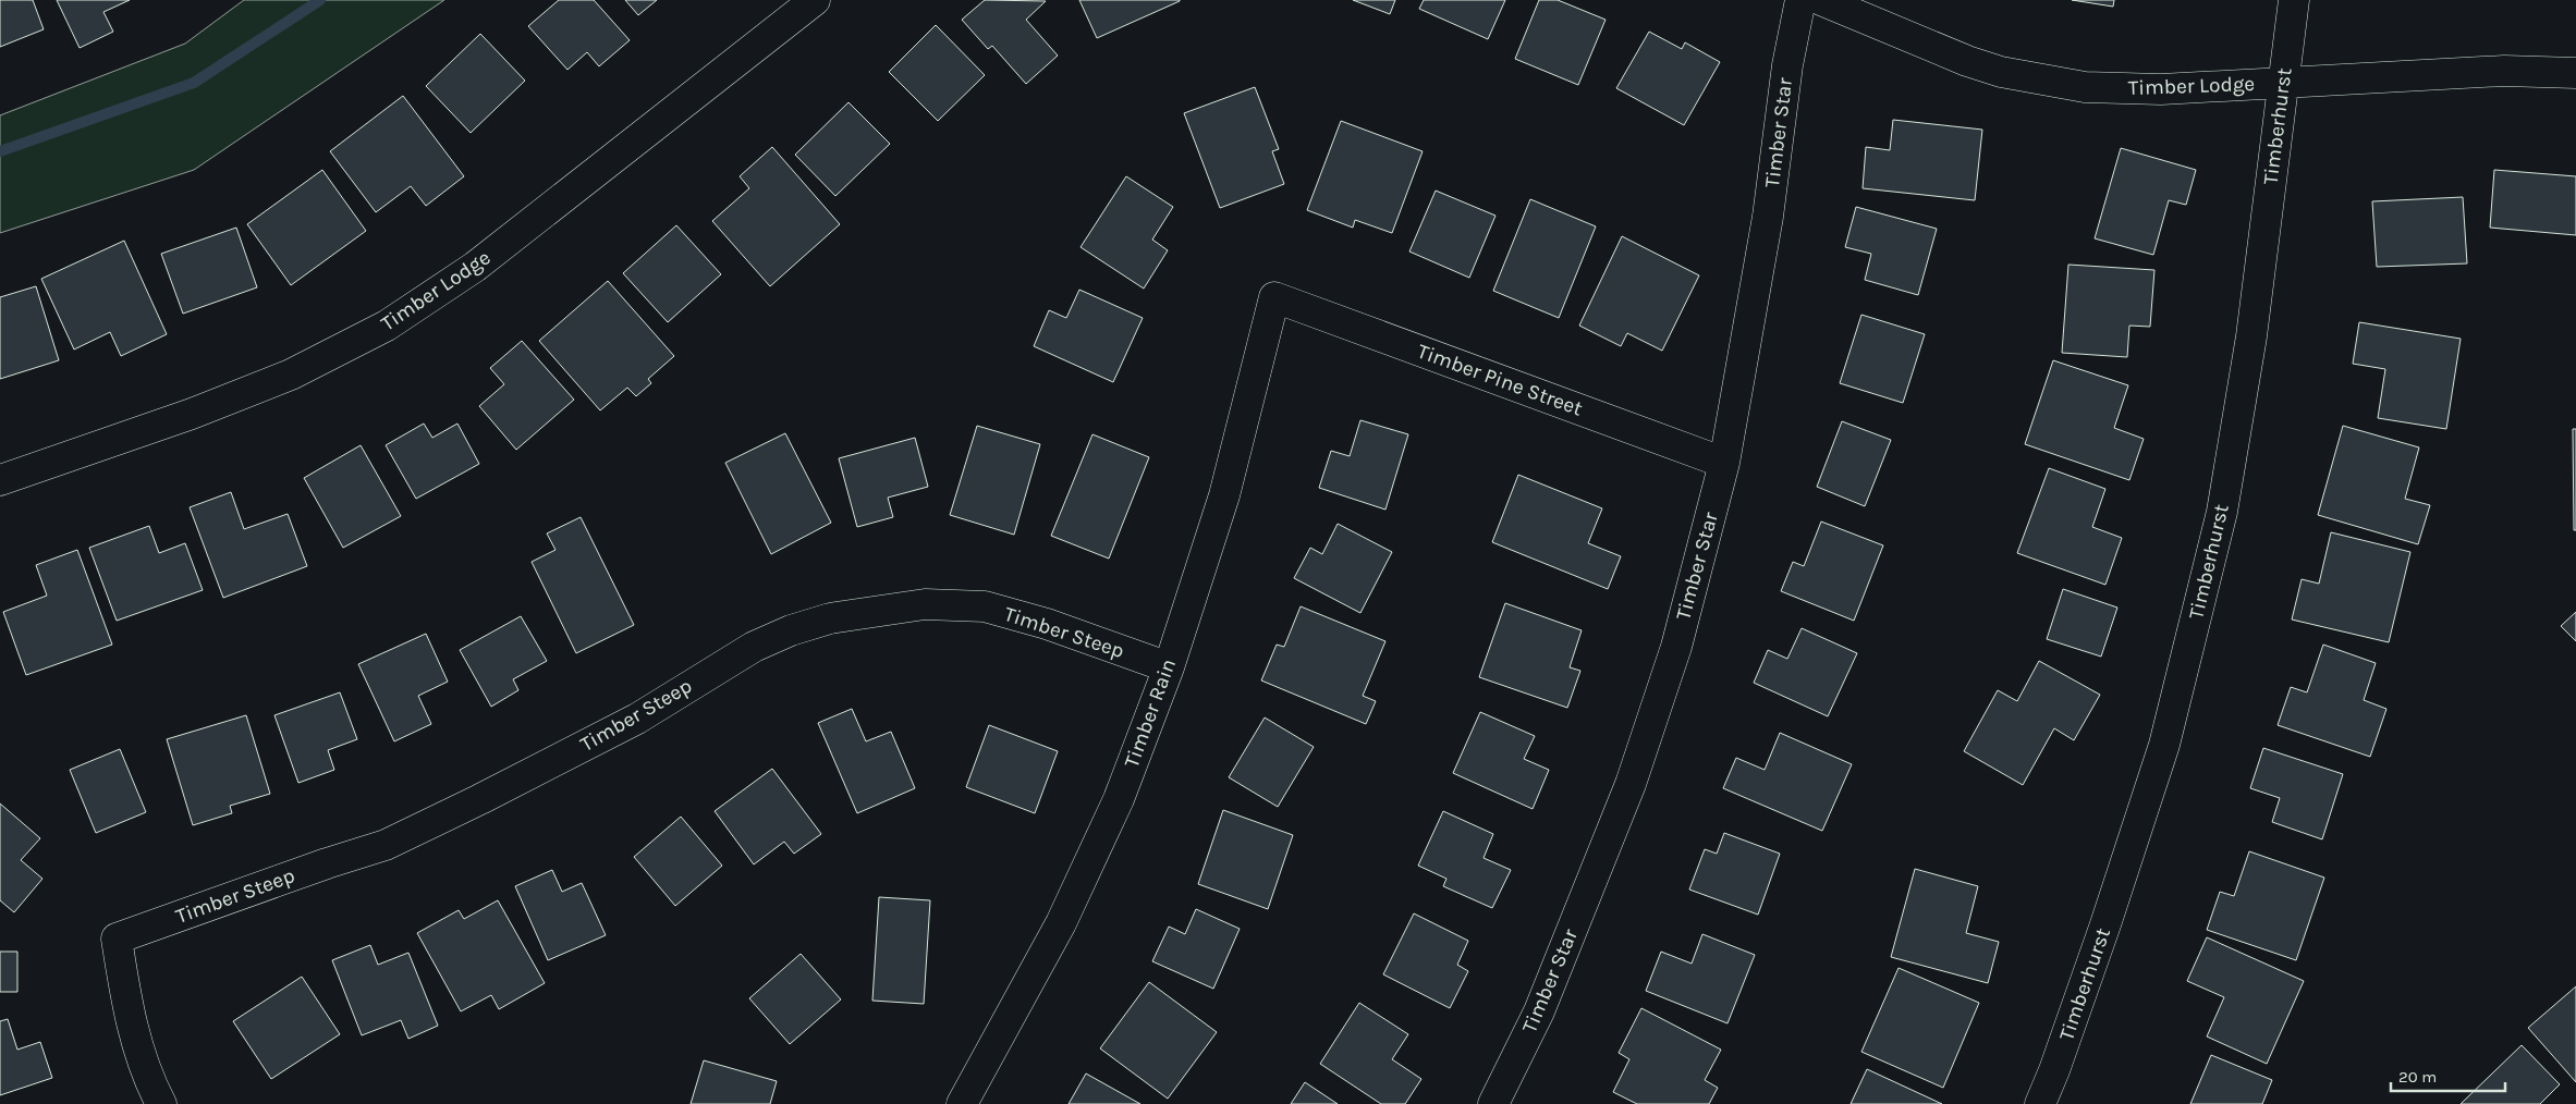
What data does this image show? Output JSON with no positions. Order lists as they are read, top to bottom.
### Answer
{
  "streets": {
    "street": [
      "Timber Lodge",
      "Timberhurst",
      "Timber Star",
      "Timber Pine Street",
      "Timber Steep",
      "Timber Rain"
    ]
  },
  "crossings": [
    ["Timber Lodge", "Timberhurst"],
    ["Timber Star", "Timber Pine Street"],
    ["Timber Pine Street", "Timber Rain"],
    ["Timber Steep", "Timber Rain"]
  ],
  "scale_bar": "20 m"
}
